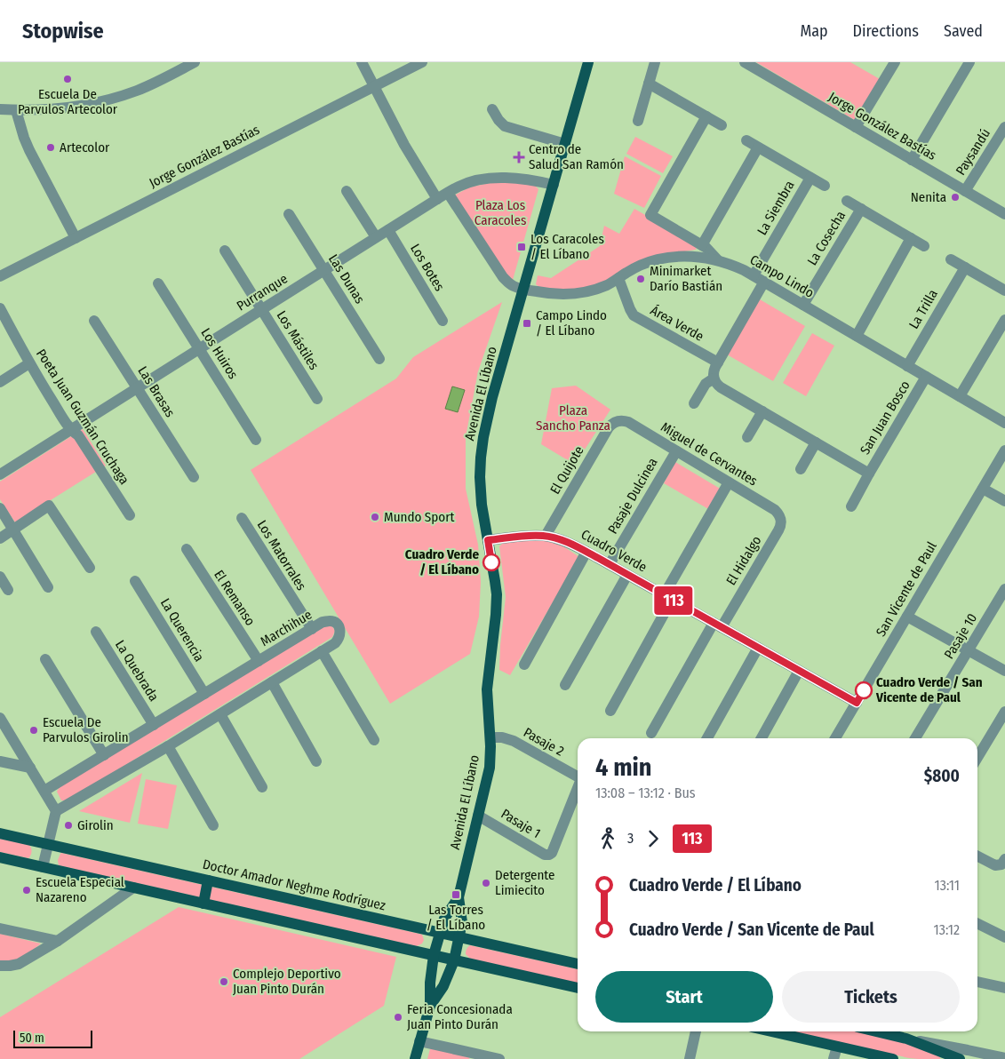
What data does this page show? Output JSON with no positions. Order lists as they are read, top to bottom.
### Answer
{
  "streets": {
    "main road": ["Avenida El Líbano", "Doctor Amador Neghme Rodríguez"],
    "street": [
      "Jorge González Bastías",
      "Paysandú",
      "La Siembra",
      "La Cosecha",
      "Los Botes",
      "Campo Lindo",
      "Las Dunas",
      "Purranque",
      "La Trilla",
      "Área Verde",
      "Los Mástiles",
      "Los Huiros",
      "Las Brasas",
      "Poeta Juan Guzmán Cruchaga",
      "San Juan Bosco",
      "Miguel de Cervantes",
      "El Quijote",
      "Pasaje Dulcinea",
      "Cuadro Verde",
      "Los Matorrales",
      "El Hidalgo",
      "San Vicente de Paul",
      "El Remanso",
      "Marchihue",
      "La Querencia",
      "Pasaje 10",
      "La Quebrada",
      "Pasaje 2",
      "Pasaje 1"
    ]
  },
  "crossings": [
    ["Jorge González Bastías", "Paysandú"],
    ["La Siembra", "Campo Lindo"],
    ["La Cosecha", "Campo Lindo"],
    ["Los Botes", "Purranque"],
    ["Campo Lindo", "La Trilla"],
    ["Campo Lindo", "Área Verde"],
    ["Campo Lindo", "Avenida El Líbano"],
    ["Campo Lindo", "San Juan Bosco"],
    ["Las Dunas", "Purranque"],
    ["Purranque", "Los Mástiles"],
    ["Purranque", "Los Huiros"],
    ["Purranque", "Las Brasas"],
    ["Purranque", "Avenida El Líbano"],
    ["Purranque", "Poeta Juan Guzmán Cruchaga"],
    ["Avenida El Líbano", "Cuadro Verde"],
    ["Avenida El Líbano", "Pasaje 2"],
    ["Avenida El Líbano", "Pasaje 1"],
    ["Avenida El Líbano", "Doctor Amador Neghme Rodríguez"],
    ["Miguel de Cervantes", "El Quijote"],
    ["Miguel de Cervantes", "Pasaje Dulcinea"],
    ["Miguel de Cervantes", "El Hidalgo"],
    ["El Quijote", "Cuadro Verde"],
    ["Pasaje Dulcinea", "Cuadro Verde"],
    ["Cuadro Verde", "El Hidalgo"],
    ["Cuadro Verde", "San Vicente de Paul"],
    ["Los Matorrales", "Marchihue"],
    ["El Remanso", "Marchihue"],
    ["Marchihue", "La Querencia"],
    ["Marchihue", "La Quebrada"],
    ["Pasaje 2", "Pasaje 1"]
  ],
  "parks": ["Plaza Los Caracoles", "Plaza Sancho Panza"],
  "places": {
    "other": [
      "Escuela De Parvulos Artecolor",
      "Artecolor",
      "Nenita",
      "Minimarket Darío Bastián",
      "Mundo Sport",
      "Cuadro Verde / El Líbano",
      "Cuadro Verde / San Vicente de Paul",
      "Escuela De Parvulos Girolin",
      "Girolin",
      "Detergente Limiecito",
      "Escuela Especial Nazareno",
      "Complejo Deportivo Juan Pinto Durán",
      "Feria Concesionada Juan Pinto Durán"
    ],
    "health": ["Centro de Salud San Ramón"],
    "transit": ["Los Caracoles / El Líbano", "Campo Lindo / El Líbano", "Las Torres / El Líbano"]
  },
  "lines": ["bus line 113"],
  "scale_bar": "50 m",
  "page": {
    "header": "Stopwise",
    "nav": ["Map", "Directions", "Saved"],
    "on_map": "113",
    "heading": ["4 min", "13:08 – 13:12 · Bus", "$800"],
    "legs": ["3", "113"],
    "list": [
      {
        "name": "Cuadro Verde / El Líbano",
        "value": "13:11"
      },
      {
        "name": "Cuadro Verde / San Vicente de Paul",
        "value": "13:12"
      }
    ],
    "buttons": ["Start", "Tickets"],
    "scale": "50 m"
  }
}
